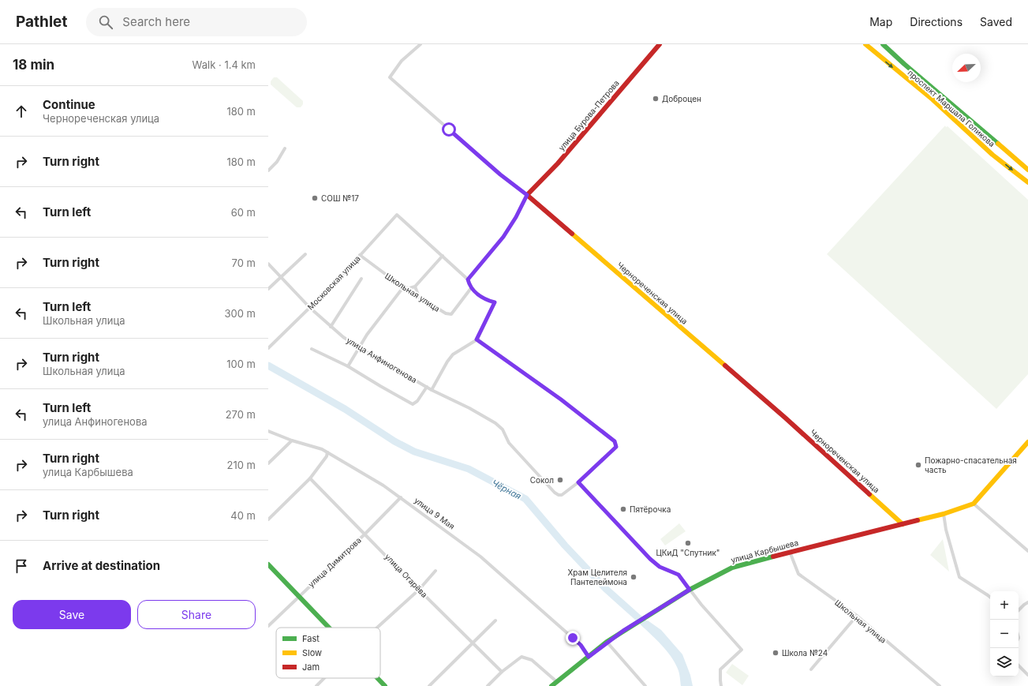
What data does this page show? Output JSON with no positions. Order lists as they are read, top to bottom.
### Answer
{
  "streets": {
    "main road": [
      "проспект Маршала Голикова",
      "улица Бурова-Петрова",
      "Чернореченская улица",
      "улица Карбышева"
    ],
    "street": [
      "Московская улица",
      "Школьная улица",
      "улица Анфиногенова",
      "улица 9 Мая",
      "улица Димитрова",
      "улица Огарёва"
    ]
  },
  "crossings": [
    ["улица Бурова-Петрова", "Чернореченская улица"],
    ["Московская улица", "Школьная улица"],
    ["Московская улица", "улица Анфиногенова"],
    ["Школьная улица", "улица Карбышева"],
    ["Чернореченская улица", "улица Карбышева"],
    ["улица 9 Мая", "улица Карбышева"],
    ["улица 9 Мая", "улица Димитрова"],
    ["улица Димитрова", "улица Огарёва"]
  ],
  "water": ["Чёрная"],
  "places": [
    "Доброцен",
    "СОШ №17",
    "Пожарно-спасательная часть",
    "Сокол",
    "Пятёрочка",
    "ЦКиД \"Спутник\"",
    "Храм Целителя Пантелеймона",
    "Школа №24"
  ],
  "legend": ["Fast", "Slow", "Jam"],
  "north": "bottom left",
  "page": {
    "header": "Pathlet",
    "search": "Search here",
    "nav": ["Map", "Directions", "Saved"],
    "heading": ["18 min", "Walk · 1.4 km"],
    "list": [
      ["Continue", "Чернореченская улица", "180 m"],
      ["Turn right", "180 m"],
      ["Turn left", "60 m"],
      ["Turn right", "70 m"],
      ["Turn left", "Школьная улица", "300 m"],
      ["Turn right", "Школьная улица", "100 m"],
      ["Turn left", "улица Анфиногенова", "270 m"],
      ["Turn right", "улица Карбышева", "210 m"],
      ["Turn right", "40 m"],
      "Arrive at destination"
    ],
    "buttons": ["Save", "Share"],
    "map_buttons": ["+", "−"]
  }
}
